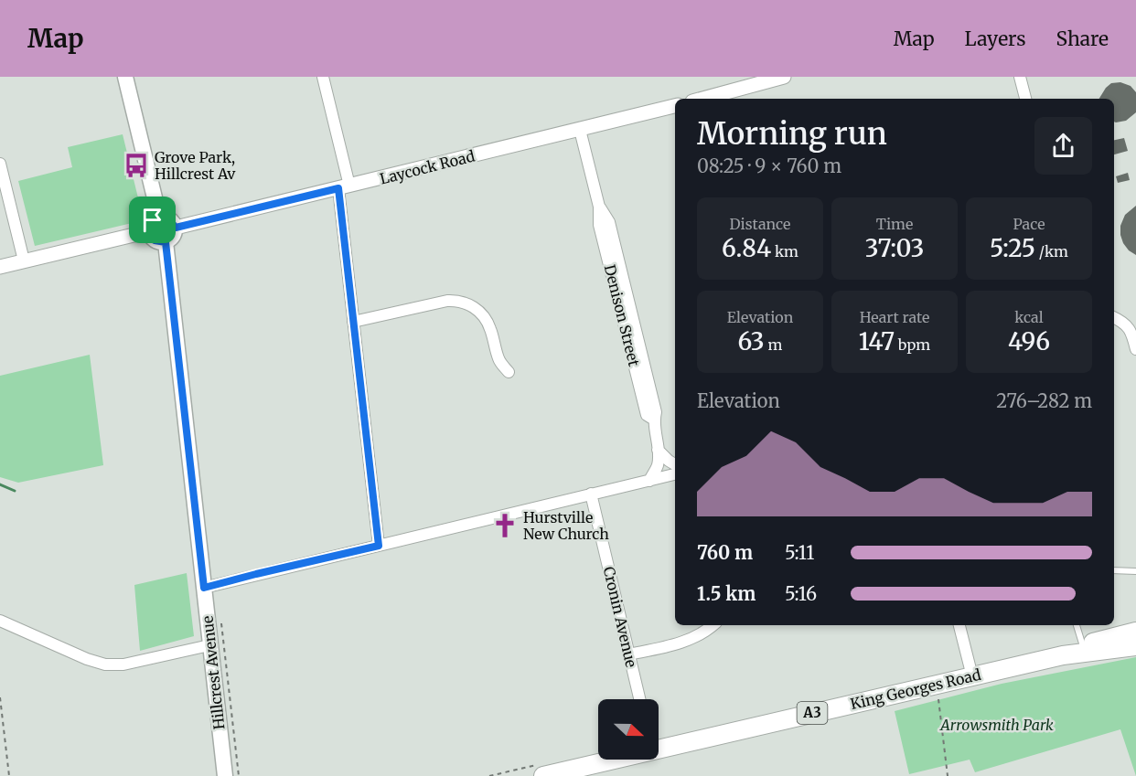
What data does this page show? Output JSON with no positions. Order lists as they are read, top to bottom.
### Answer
{
  "streets": {
    "highway": ["King Georges Road", "A3"],
    "main road": ["Hillcrest Avenue"],
    "street": ["Laycock Road", "Denison Street", "Cronin Avenue"]
  },
  "crossings": [
    ["Laycock Road", "Denison Street"],
    ["Laycock Road", "Hillcrest Avenue"]
  ],
  "parks": ["Arrowsmith Park"],
  "places": {
    "bus stop": ["Grove Park, Hillcrest Av"],
    "church": ["Hurstville New Church"]
  },
  "north": "right",
  "page": {
    "header": "Map",
    "nav": ["Map", "Layers", "Share"],
    "heading": ["Morning run", "08:25 · 9 × 760 m"],
    "stats": [
      ["Distance", "6.84 km"],
      ["Time", "37:03"],
      ["Pace", "5:25 /km"],
      ["Elevation", "63 m"],
      ["Heart rate", "147 bpm"],
      ["kcal", "496"]
    ],
    "chart": ["Elevation", "276–282 m"],
    "list": [
      {
        "name": "760 m",
        "note": "5:11"
      },
      {
        "name": "1.5 km",
        "note": "5:16"
      }
    ]
  }
}
